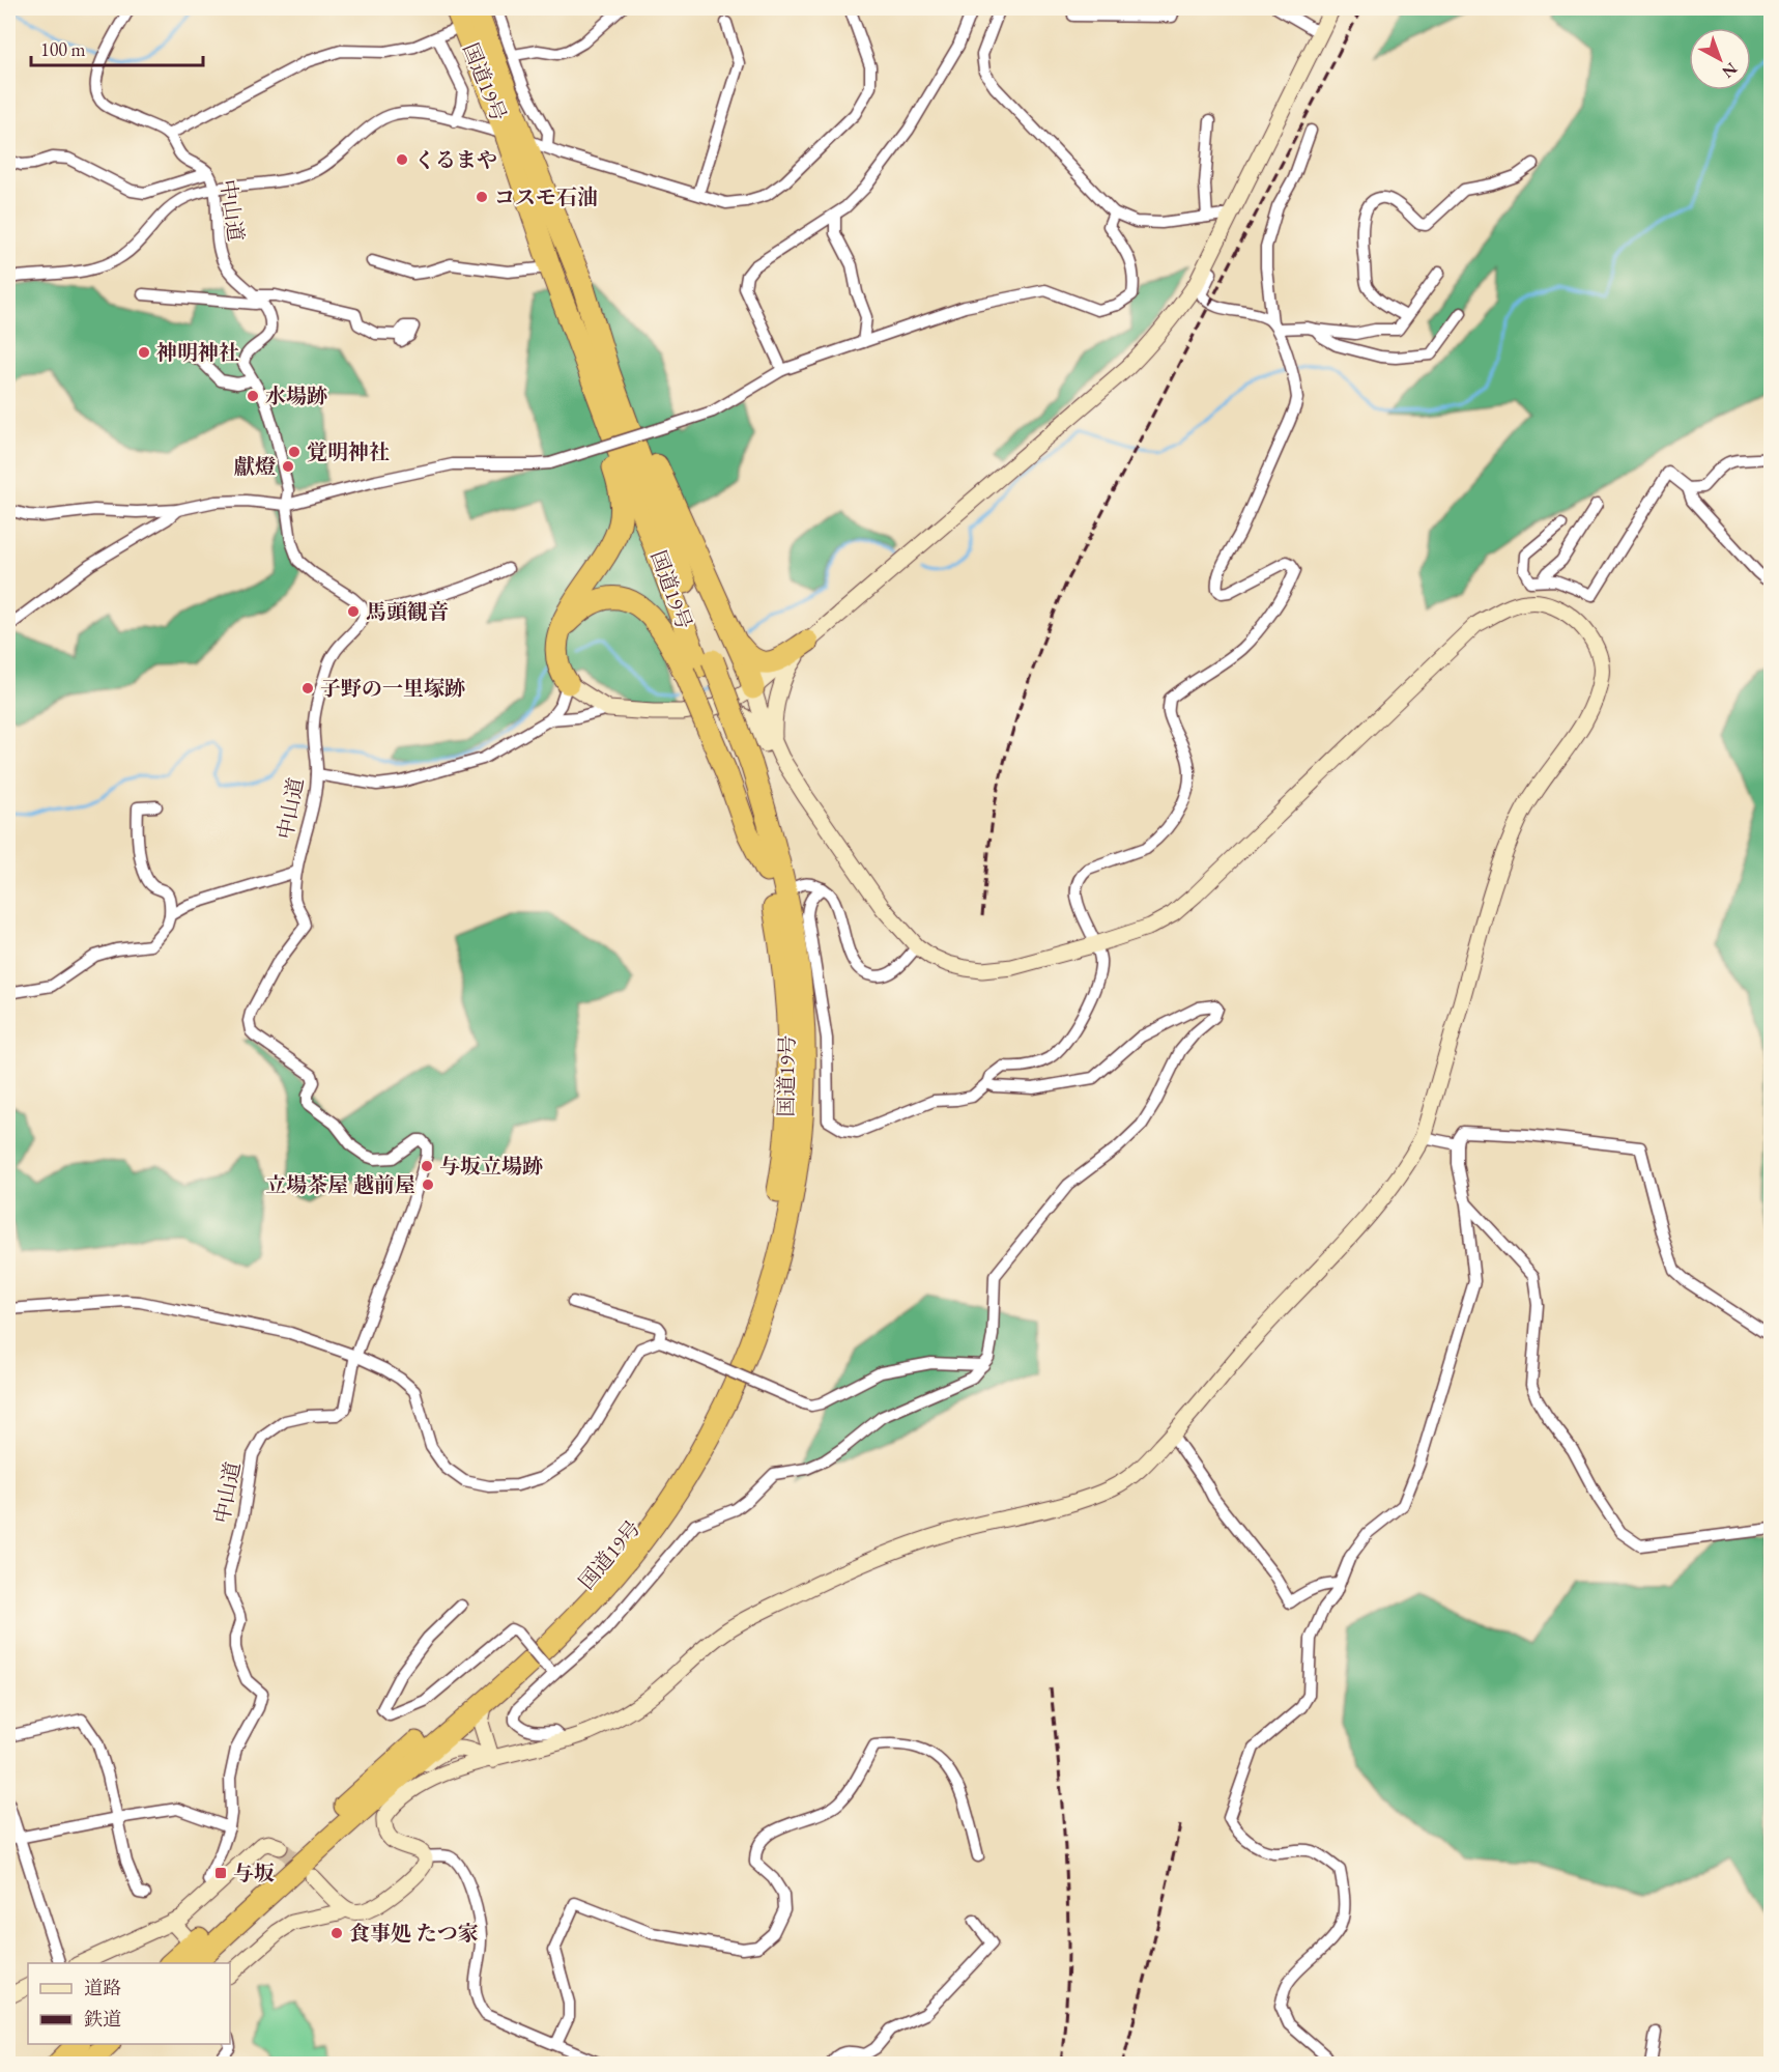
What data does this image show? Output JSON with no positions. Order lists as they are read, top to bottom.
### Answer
{
  "streets": {
    "highway": ["国道19号"],
    "street": ["中山道"]
  },
  "places": {
    "other": [
      "くるまや",
      "コスモ石油",
      "神明神社",
      "水場跡",
      "覚明神社",
      "獻燈",
      "馬頭観音",
      "子野の一里塚跡",
      "与坂立場跡",
      "立場茶屋 越前屋",
      "食事処 たつ家"
    ],
    "transit": ["与坂"]
  },
  "legend": ["道路", "鉄道"],
  "scale_bar": "100 m",
  "north": "bottom right"
}
